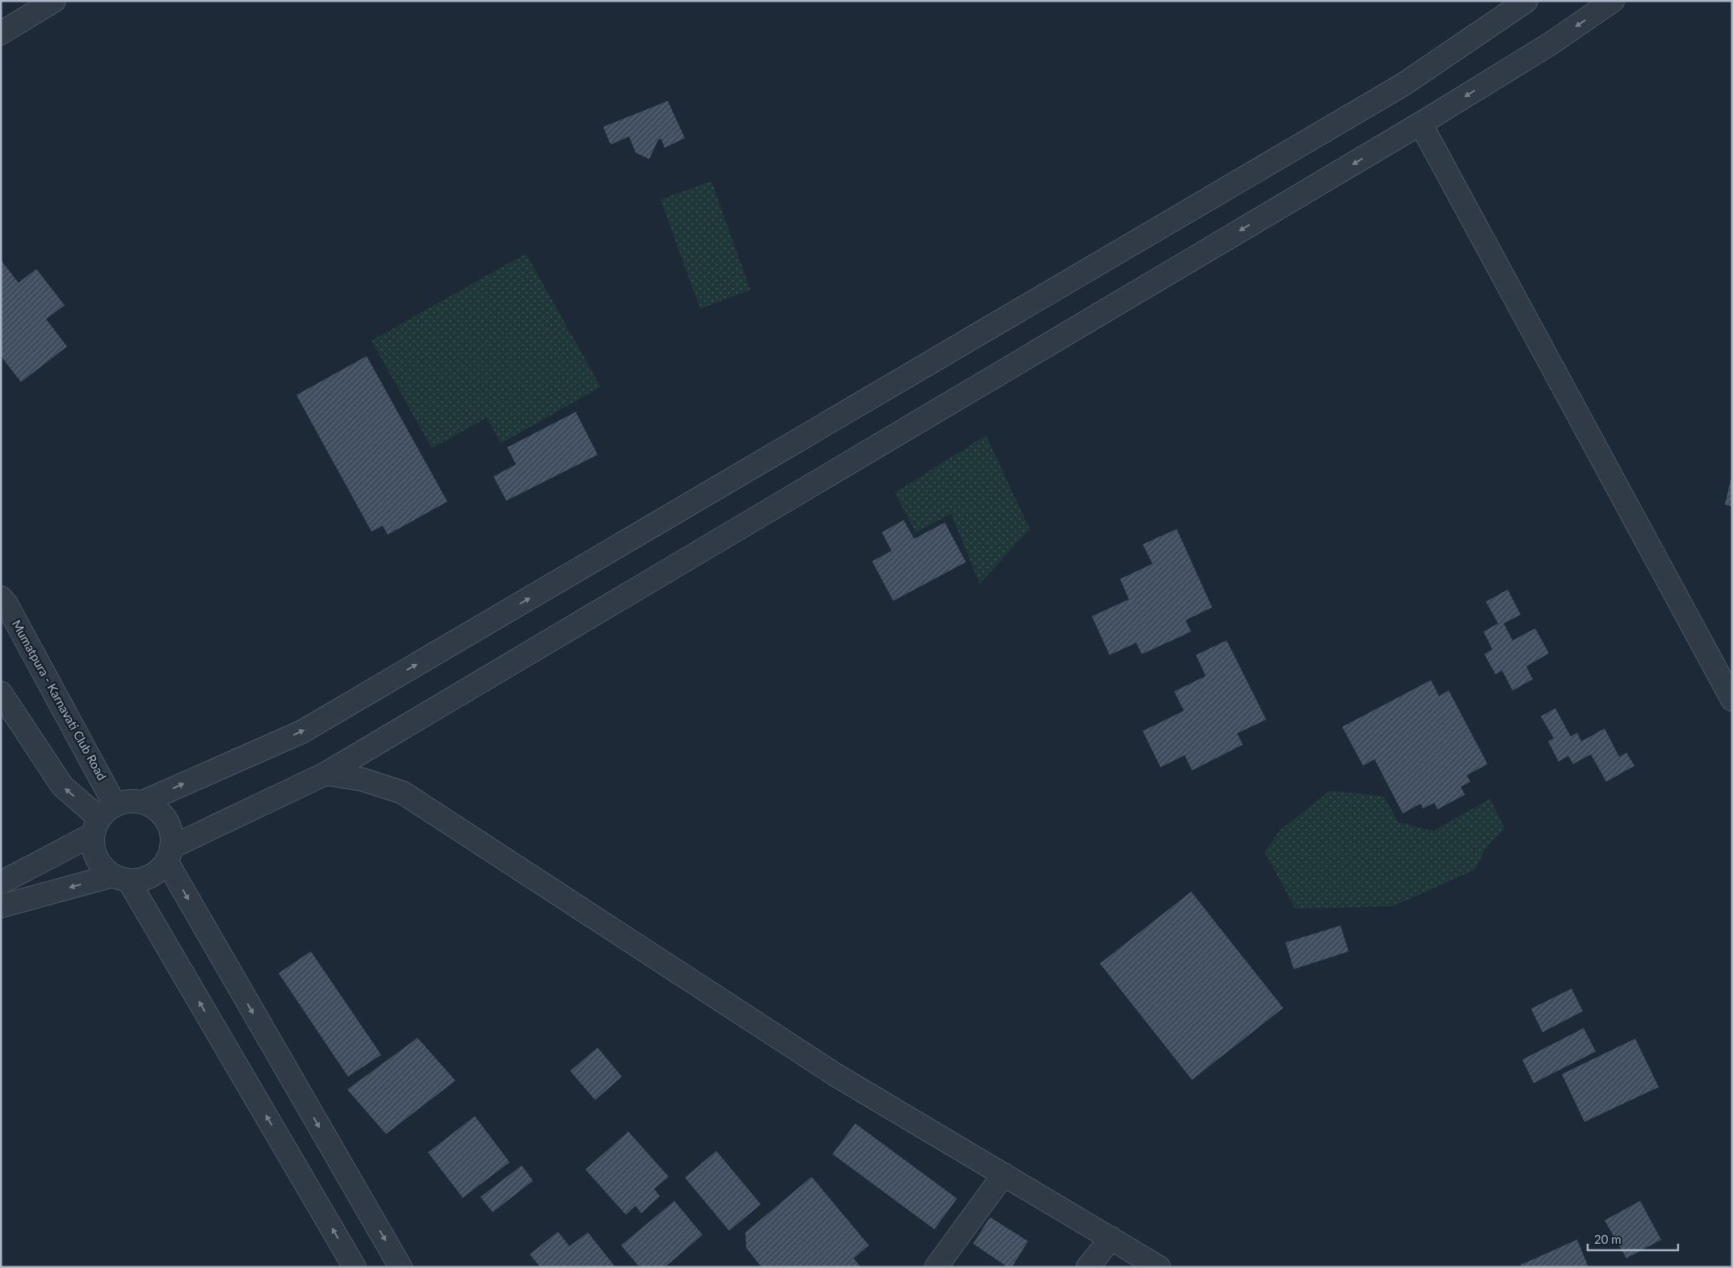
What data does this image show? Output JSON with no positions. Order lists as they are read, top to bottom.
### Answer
{
  "streets": {
    "street": ["Mumatpura - Karnavati Club Road"]
  },
  "scale_bar": "20 m"
}
